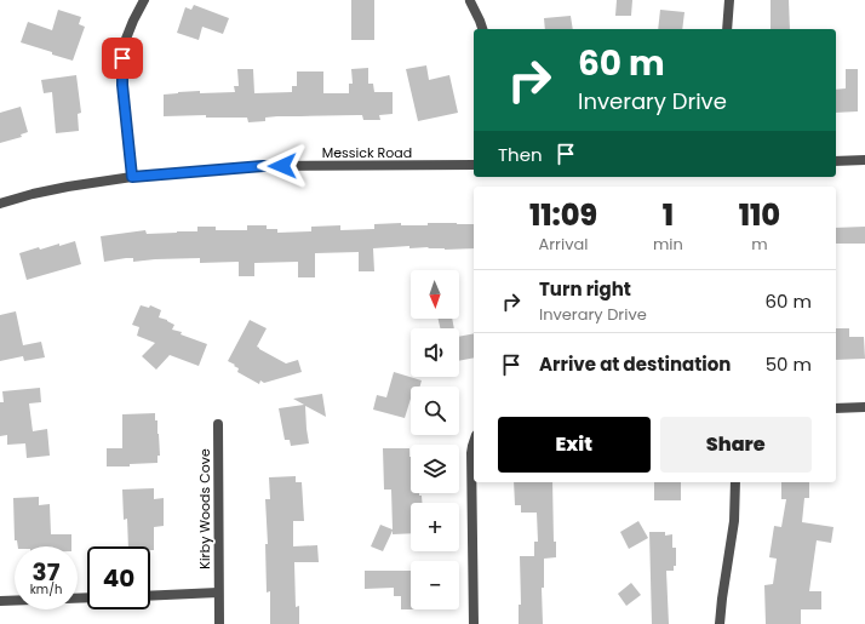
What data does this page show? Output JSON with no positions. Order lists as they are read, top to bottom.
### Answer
{
  "streets": {
    "street": ["Messick Road", "Kirby Woods Cove"]
  },
  "north": "bottom",
  "page": {
    "turn": ["60 m", "Inverary Drive"],
    "then": "Then",
    "eta": [
      "11:09",
      "Arrival",
      "1",
      "min",
      "110",
      "m"
    ],
    "list": [
      {
        "name": "Turn right",
        "note": "Inverary Drive",
        "value": "60 m"
      },
      {
        "name": "Arrive at destination",
        "value": "50 m"
      }
    ],
    "map_buttons": ["+", "−"],
    "buttons": ["Exit", "Share"],
    "speed": "37 km/h",
    "limit": "40"
  }
}
